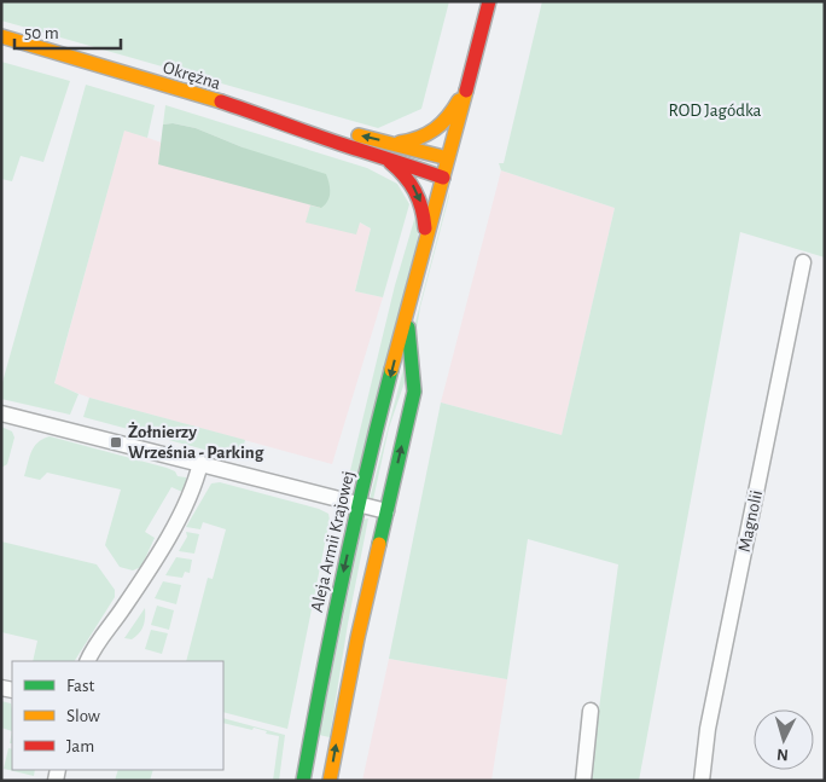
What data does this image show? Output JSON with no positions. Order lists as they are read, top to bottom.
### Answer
{
  "streets": {
    "street": ["Okrężna", "Magnolii", "Aleja Armii Krajowej"]
  },
  "crossings": [
    ["Okrężna", "Aleja Armii Krajowej"]
  ],
  "parks": ["ROD Jagódka"],
  "places": {
    "transit": ["Żołnierzy Września - Parking"]
  },
  "legend": ["Fast", "Slow", "Jam"],
  "scale_bar": "50 m",
  "north": "bottom"
}
